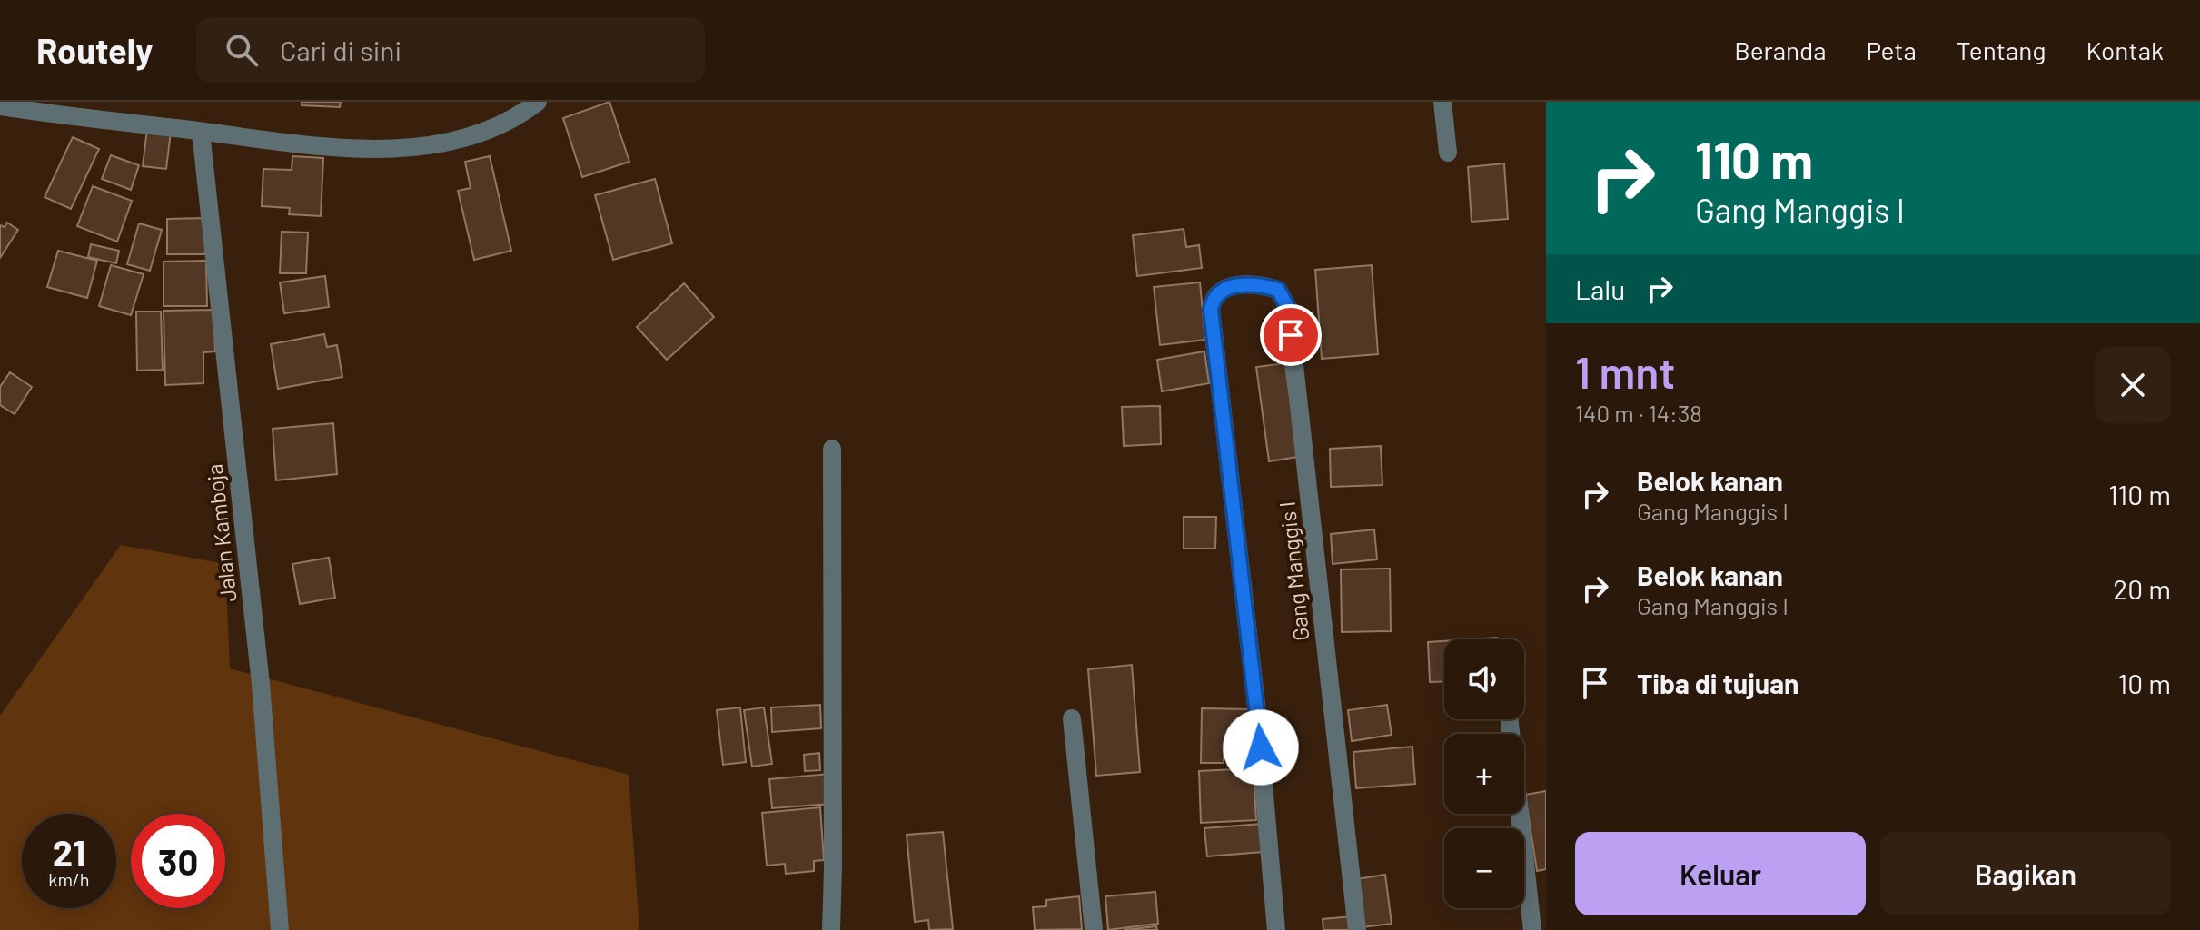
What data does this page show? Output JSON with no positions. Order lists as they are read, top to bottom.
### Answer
{
  "streets": {
    "street": ["Jalan Kamboja", "Gang Manggis I"]
  },
  "page": {
    "header": "Routely",
    "search": "Cari di sini",
    "nav": [
      "Beranda",
      "Peta",
      "Tentang",
      "Kontak"
    ],
    "turn": ["110 m", "Gang Manggis I"],
    "then": "Lalu",
    "heading": ["1 mnt", "140 m · 14:38"],
    "list": [
      {
        "name": "Belok kanan",
        "note": "Gang Manggis I",
        "value": "110 m"
      },
      {
        "name": "Belok kanan",
        "note": "Gang Manggis I",
        "value": "20 m"
      },
      {
        "name": "Tiba di tujuan",
        "value": "10 m"
      }
    ],
    "map_buttons": ["+", "−"],
    "speed": "21 km/h",
    "limit": "30",
    "buttons": ["Keluar", "Bagikan"]
  }
}
